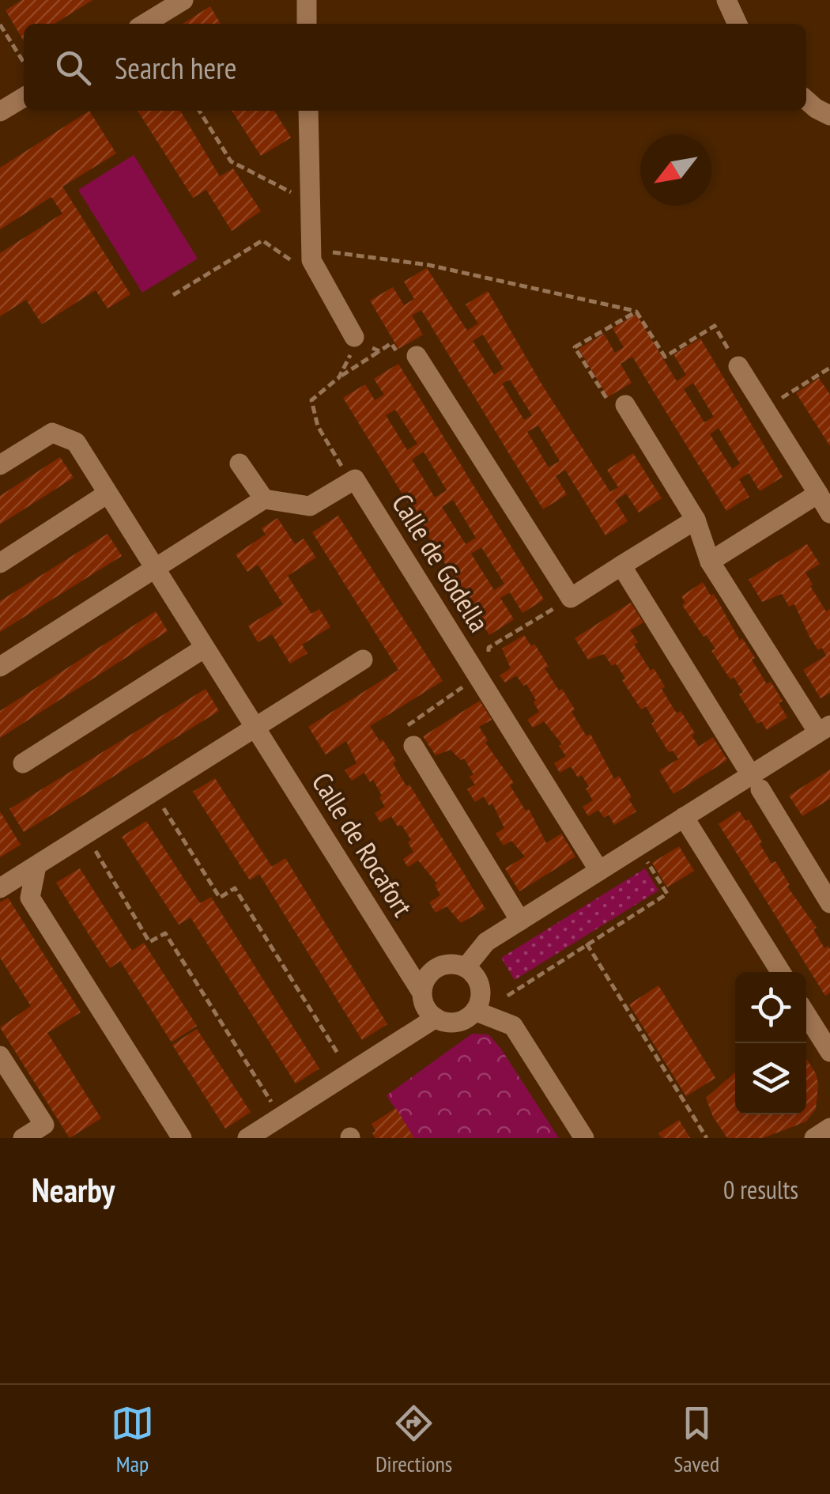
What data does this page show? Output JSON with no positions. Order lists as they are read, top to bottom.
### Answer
{
  "streets": {
    "street": ["Calle de Godella", "Calle de Rocafort"]
  },
  "north": "bottom left",
  "page": {
    "search": "Search here",
    "heading": ["Nearby", "0 results"],
    "nav": ["Map", "Directions", "Saved"]
  }
}
